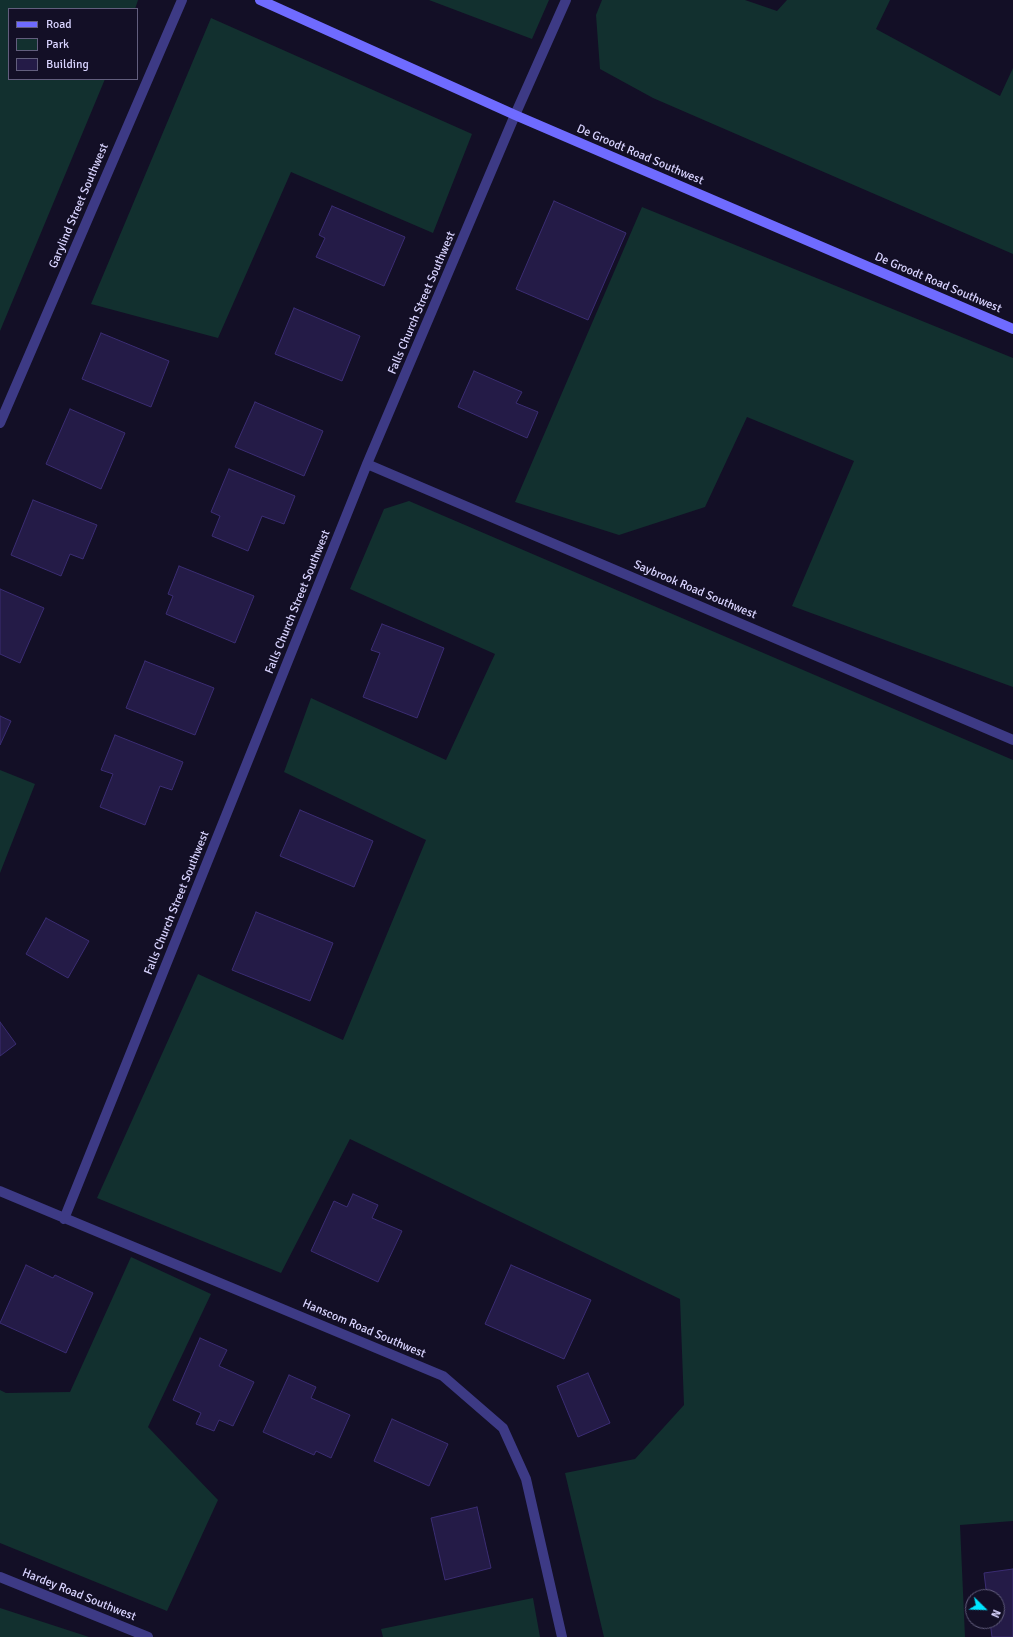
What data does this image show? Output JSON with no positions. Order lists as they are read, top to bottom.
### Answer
{
  "streets": {
    "street": [
      "De Groodt Road Southwest",
      "Garylind Street Southwest",
      "Falls Church Street Southwest",
      "Saybrook Road Southwest",
      "Hanscom Road Southwest",
      "Hardey Road Southwest"
    ]
  },
  "crossings": [
    ["De Groodt Road Southwest", "Falls Church Street Southwest"],
    ["Falls Church Street Southwest", "Saybrook Road Southwest"],
    ["Falls Church Street Southwest", "Hanscom Road Southwest"]
  ],
  "legend": ["Road", "Park", "Building"],
  "north": "bottom right"
}
